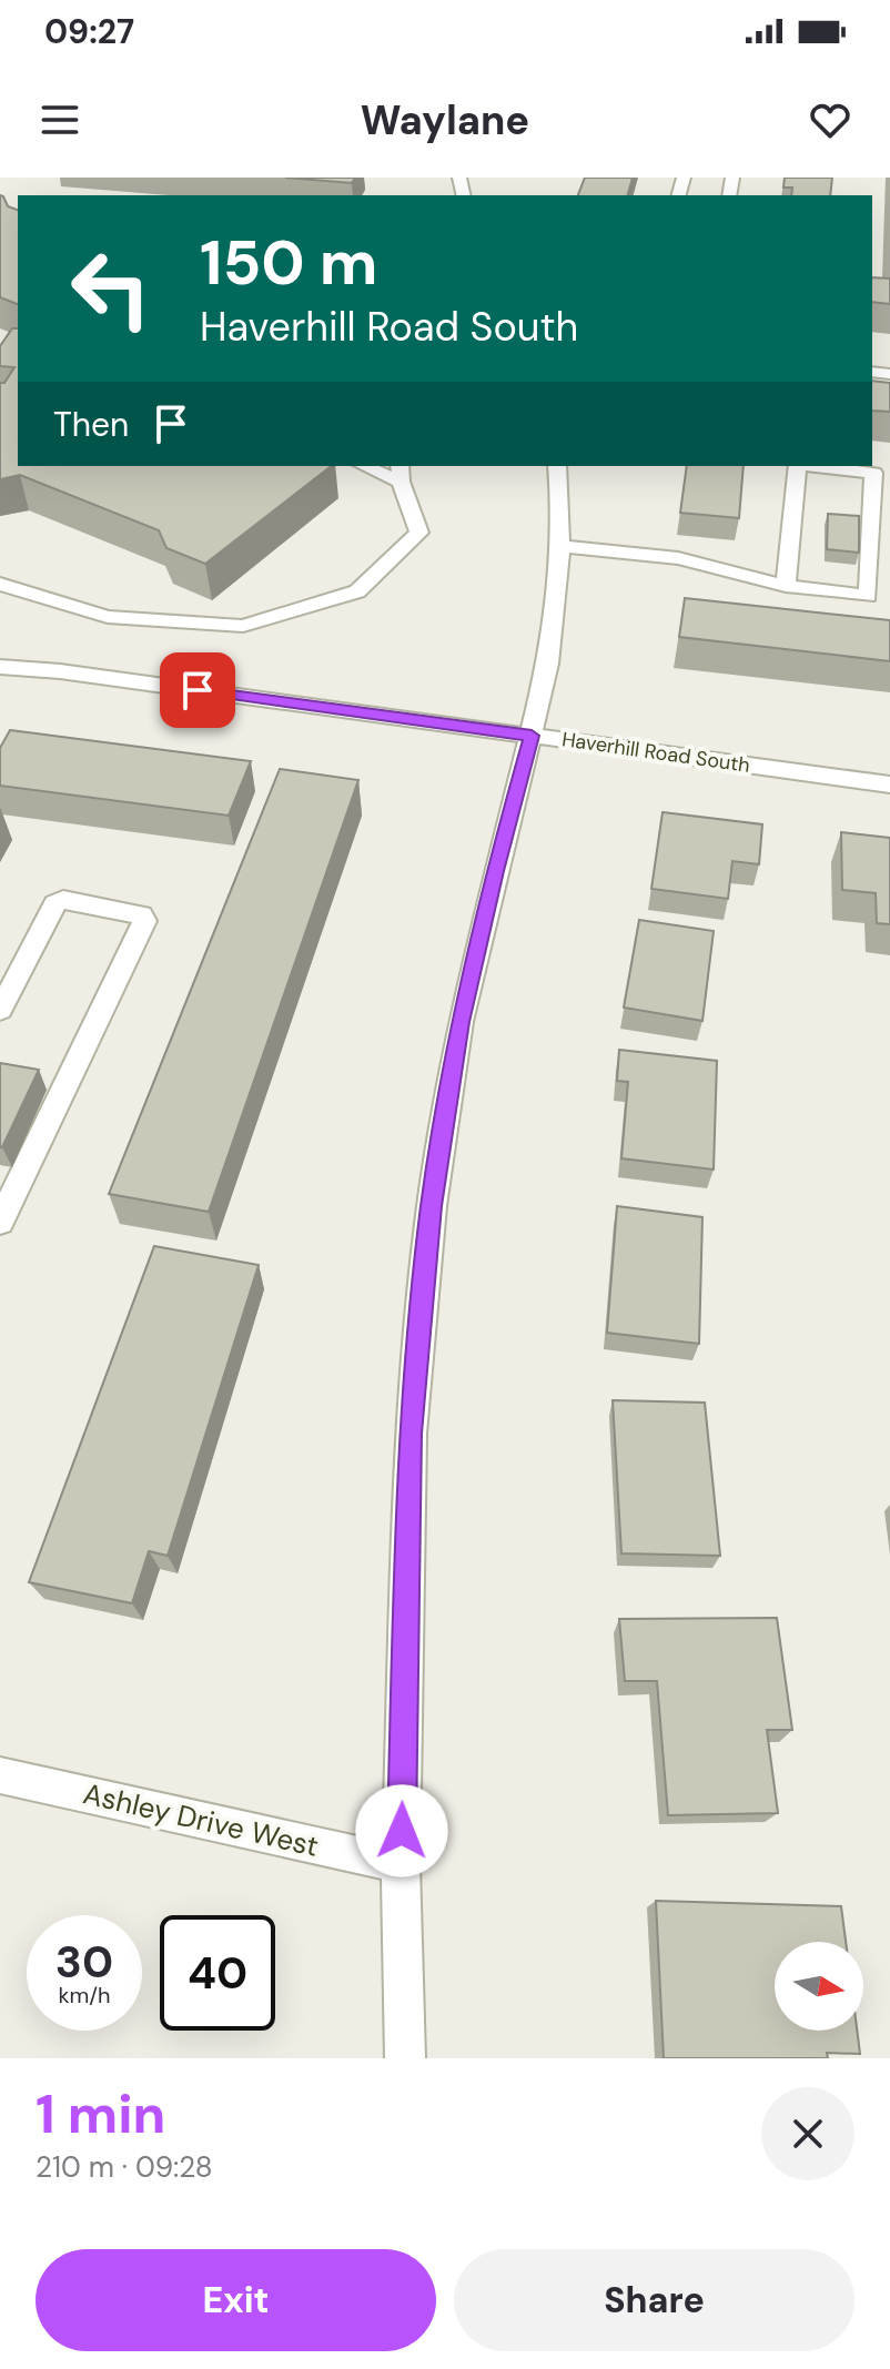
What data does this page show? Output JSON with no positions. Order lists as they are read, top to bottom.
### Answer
{
  "streets": {
    "street": ["Haverhill Road South", "Ashley Drive West"]
  },
  "north": "right",
  "page": {
    "status": "09:27",
    "header": "Waylane",
    "turn": ["150 m", "Haverhill Road South"],
    "then": "Then",
    "speed": "30 km/h",
    "limit": "40",
    "heading": ["1 min", "210 m · 09:28"],
    "buttons": ["Exit", "Share"]
  }
}
